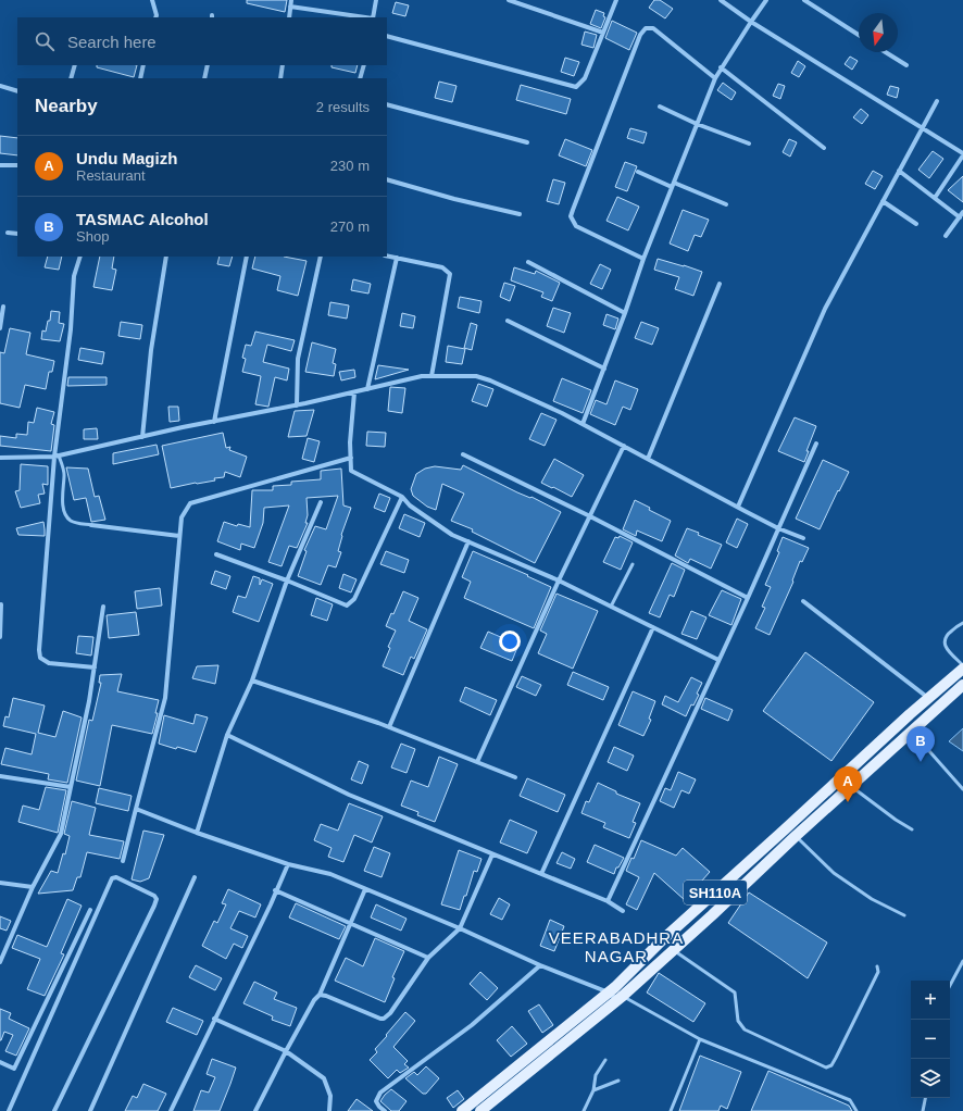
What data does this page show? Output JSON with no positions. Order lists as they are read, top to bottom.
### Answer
{
  "streets": {
    "main road": ["SH110A"]
  },
  "districts": ["VEERABADHRA NAGAR"],
  "north": "bottom",
  "page": {
    "search": "Search here",
    "heading": ["Nearby", "2 results"],
    "list": [
      {
        "mark": "A",
        "name": "Undu Magizh",
        "note": "Restaurant",
        "value": "230 m"
      },
      {
        "mark": "B",
        "name": "TASMAC Alcohol",
        "note": "Shop",
        "value": "270 m"
      }
    ],
    "pins": ["B", "A"],
    "map_buttons": ["+", "−"]
  }
}
